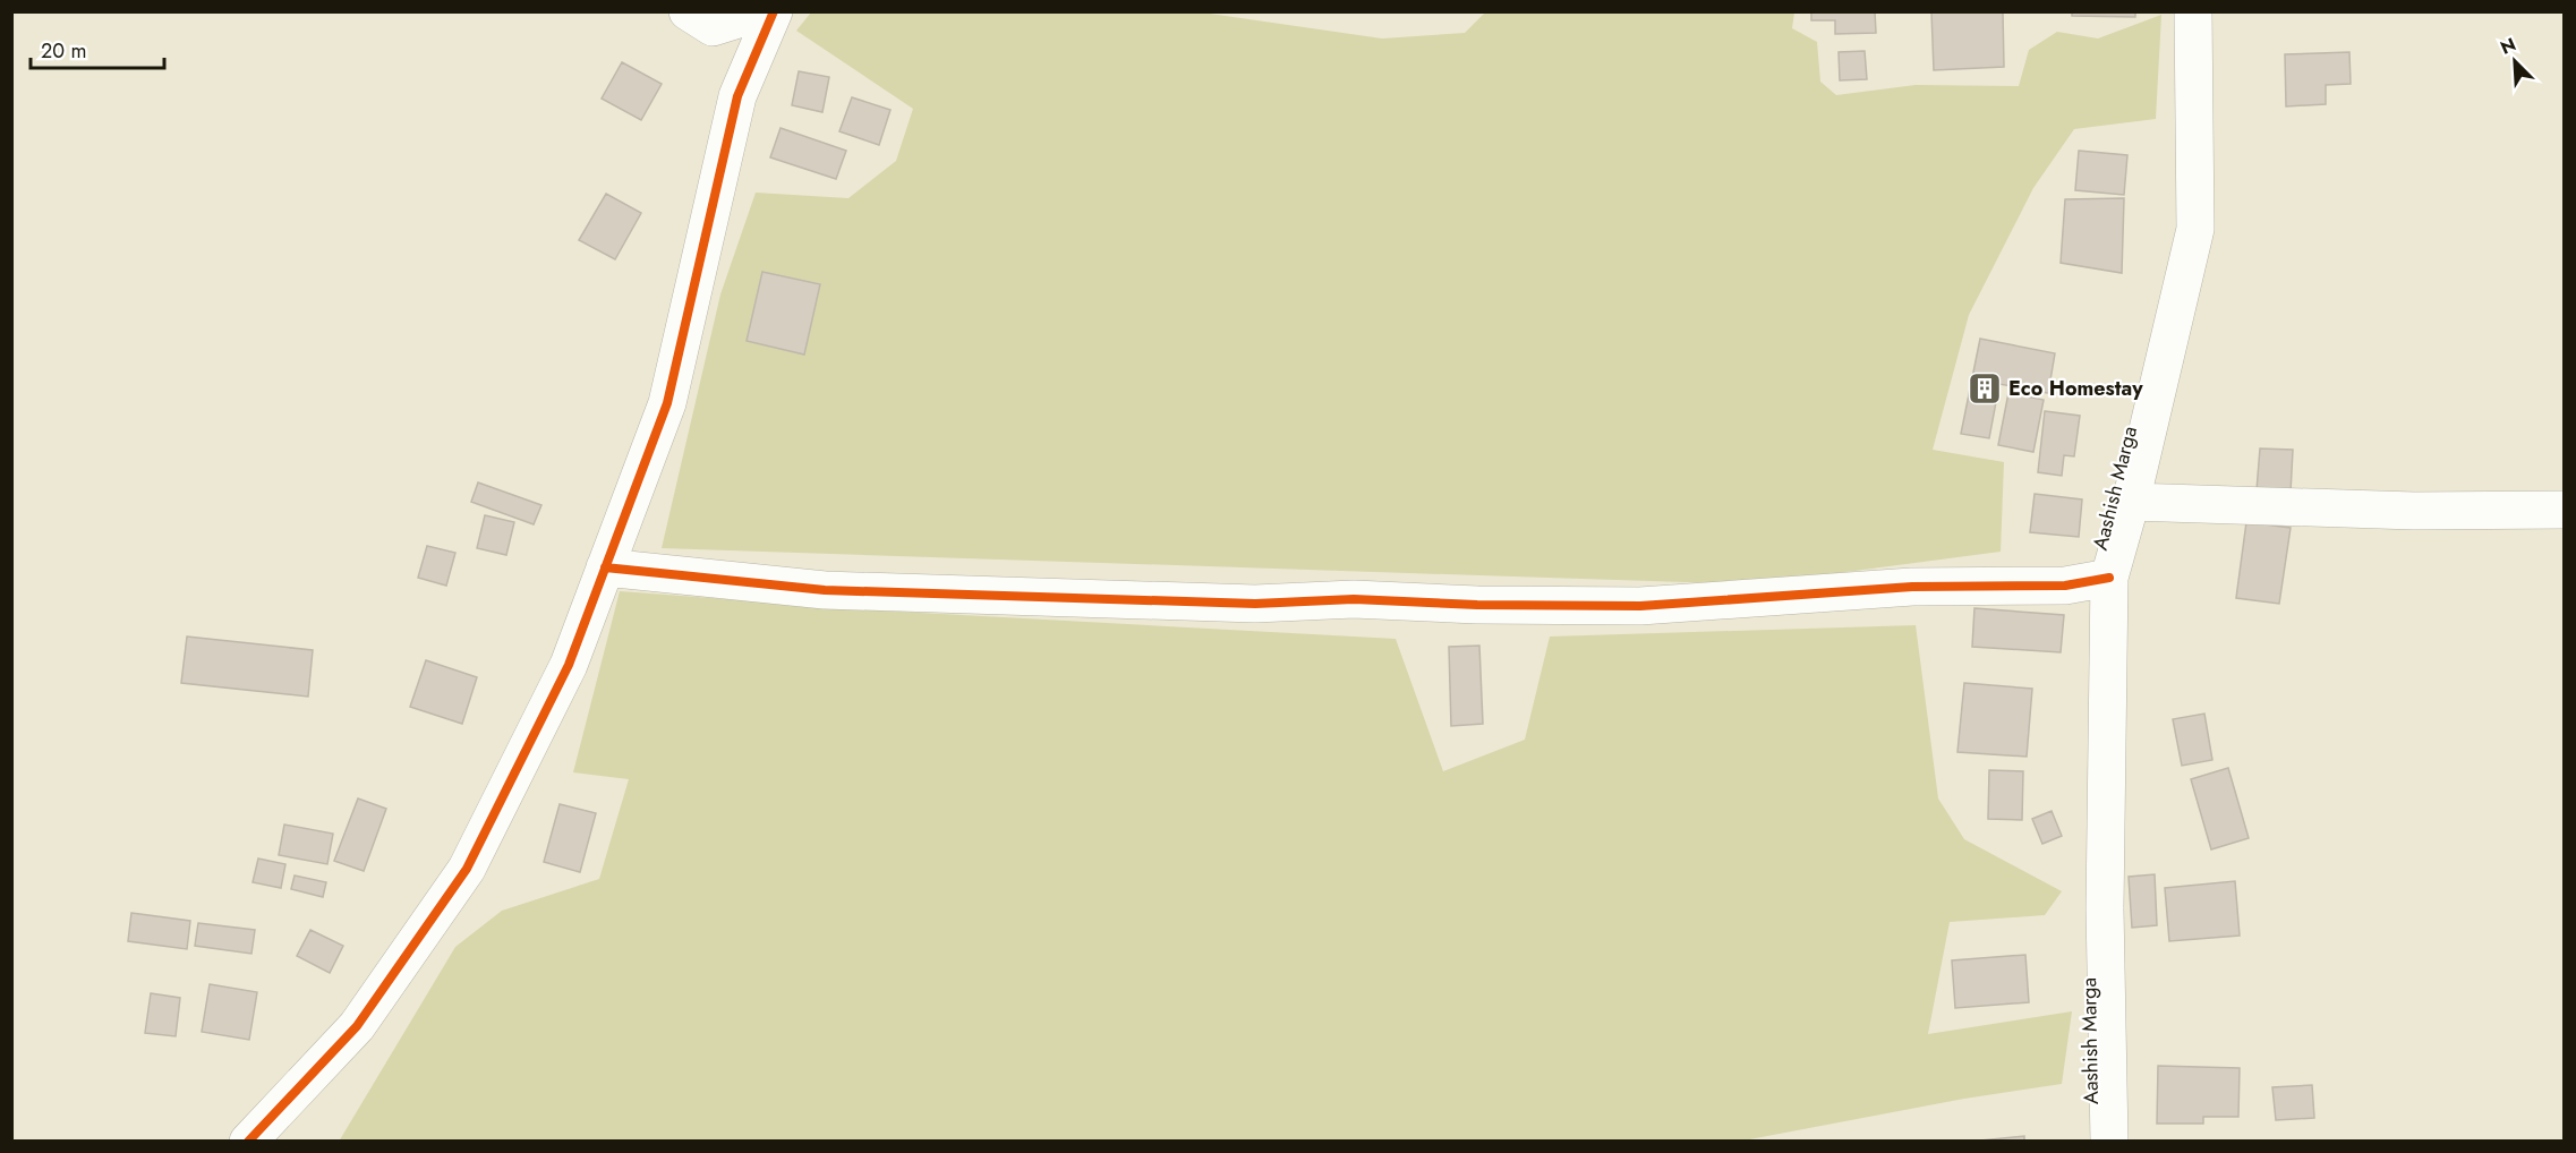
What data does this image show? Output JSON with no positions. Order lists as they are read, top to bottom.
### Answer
{
  "streets": {
    "street": ["Aashish Marga"]
  },
  "places": {
    "building": ["Eco Homestay"]
  },
  "scale_bar": "20 m",
  "north": "top left"
}
